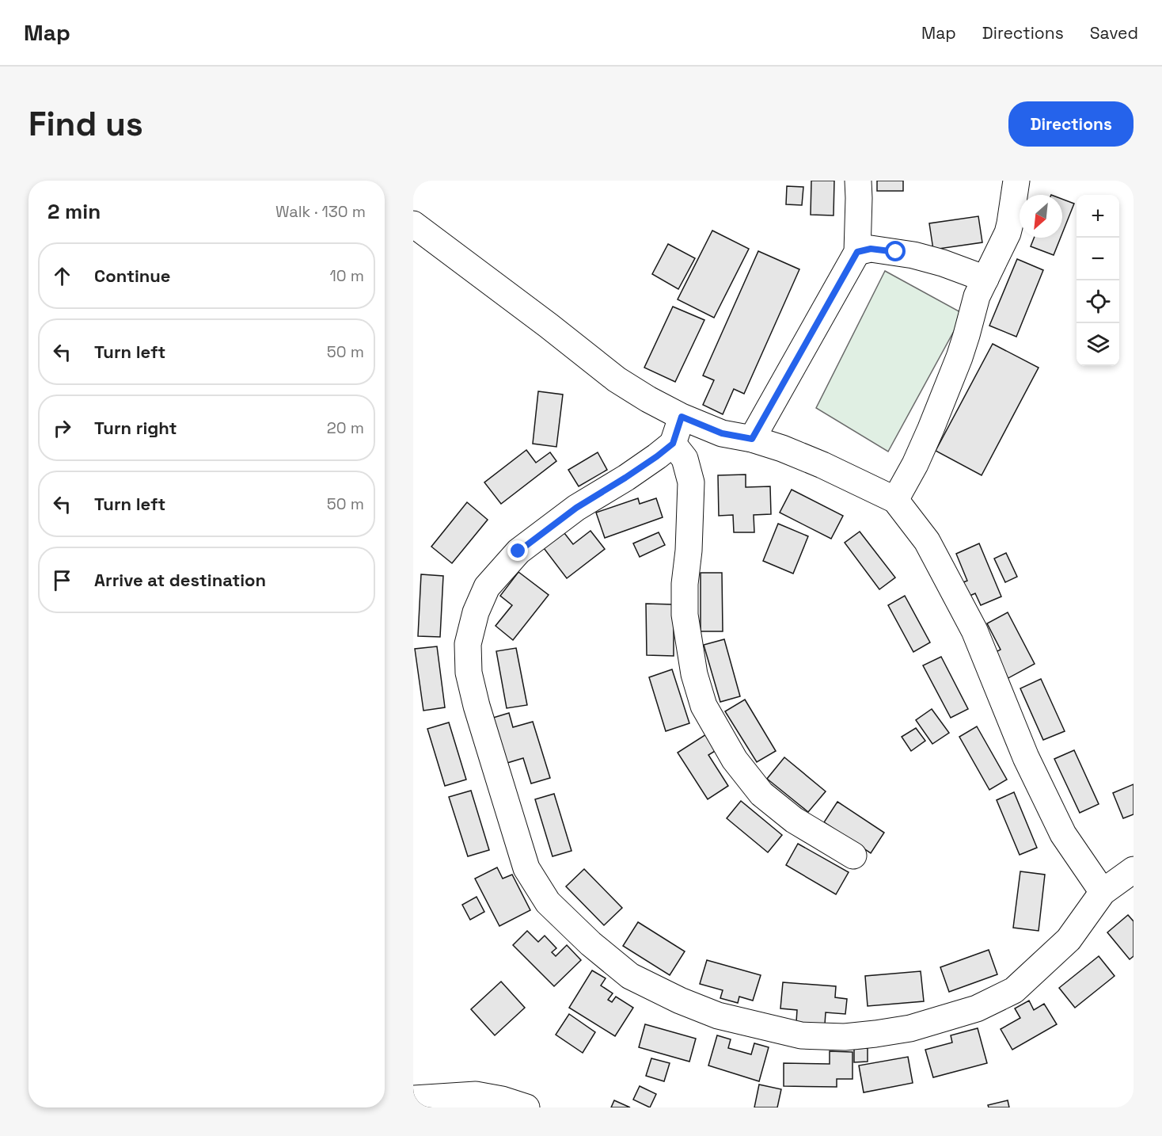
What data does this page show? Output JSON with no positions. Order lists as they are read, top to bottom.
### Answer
{
  "north": "bottom left",
  "page": {
    "header": "Map",
    "nav": ["Map", "Directions", "Saved"],
    "buttons": "Directions",
    "title": "Find us",
    "heading": ["2 min", "Walk · 130 m"],
    "map_buttons": ["+", "−"],
    "list": [
      ["Continue", "10 m"],
      ["Turn left", "50 m"],
      ["Turn right", "20 m"],
      ["Turn left", "50 m"],
      "Arrive at destination"
    ]
  }
}
